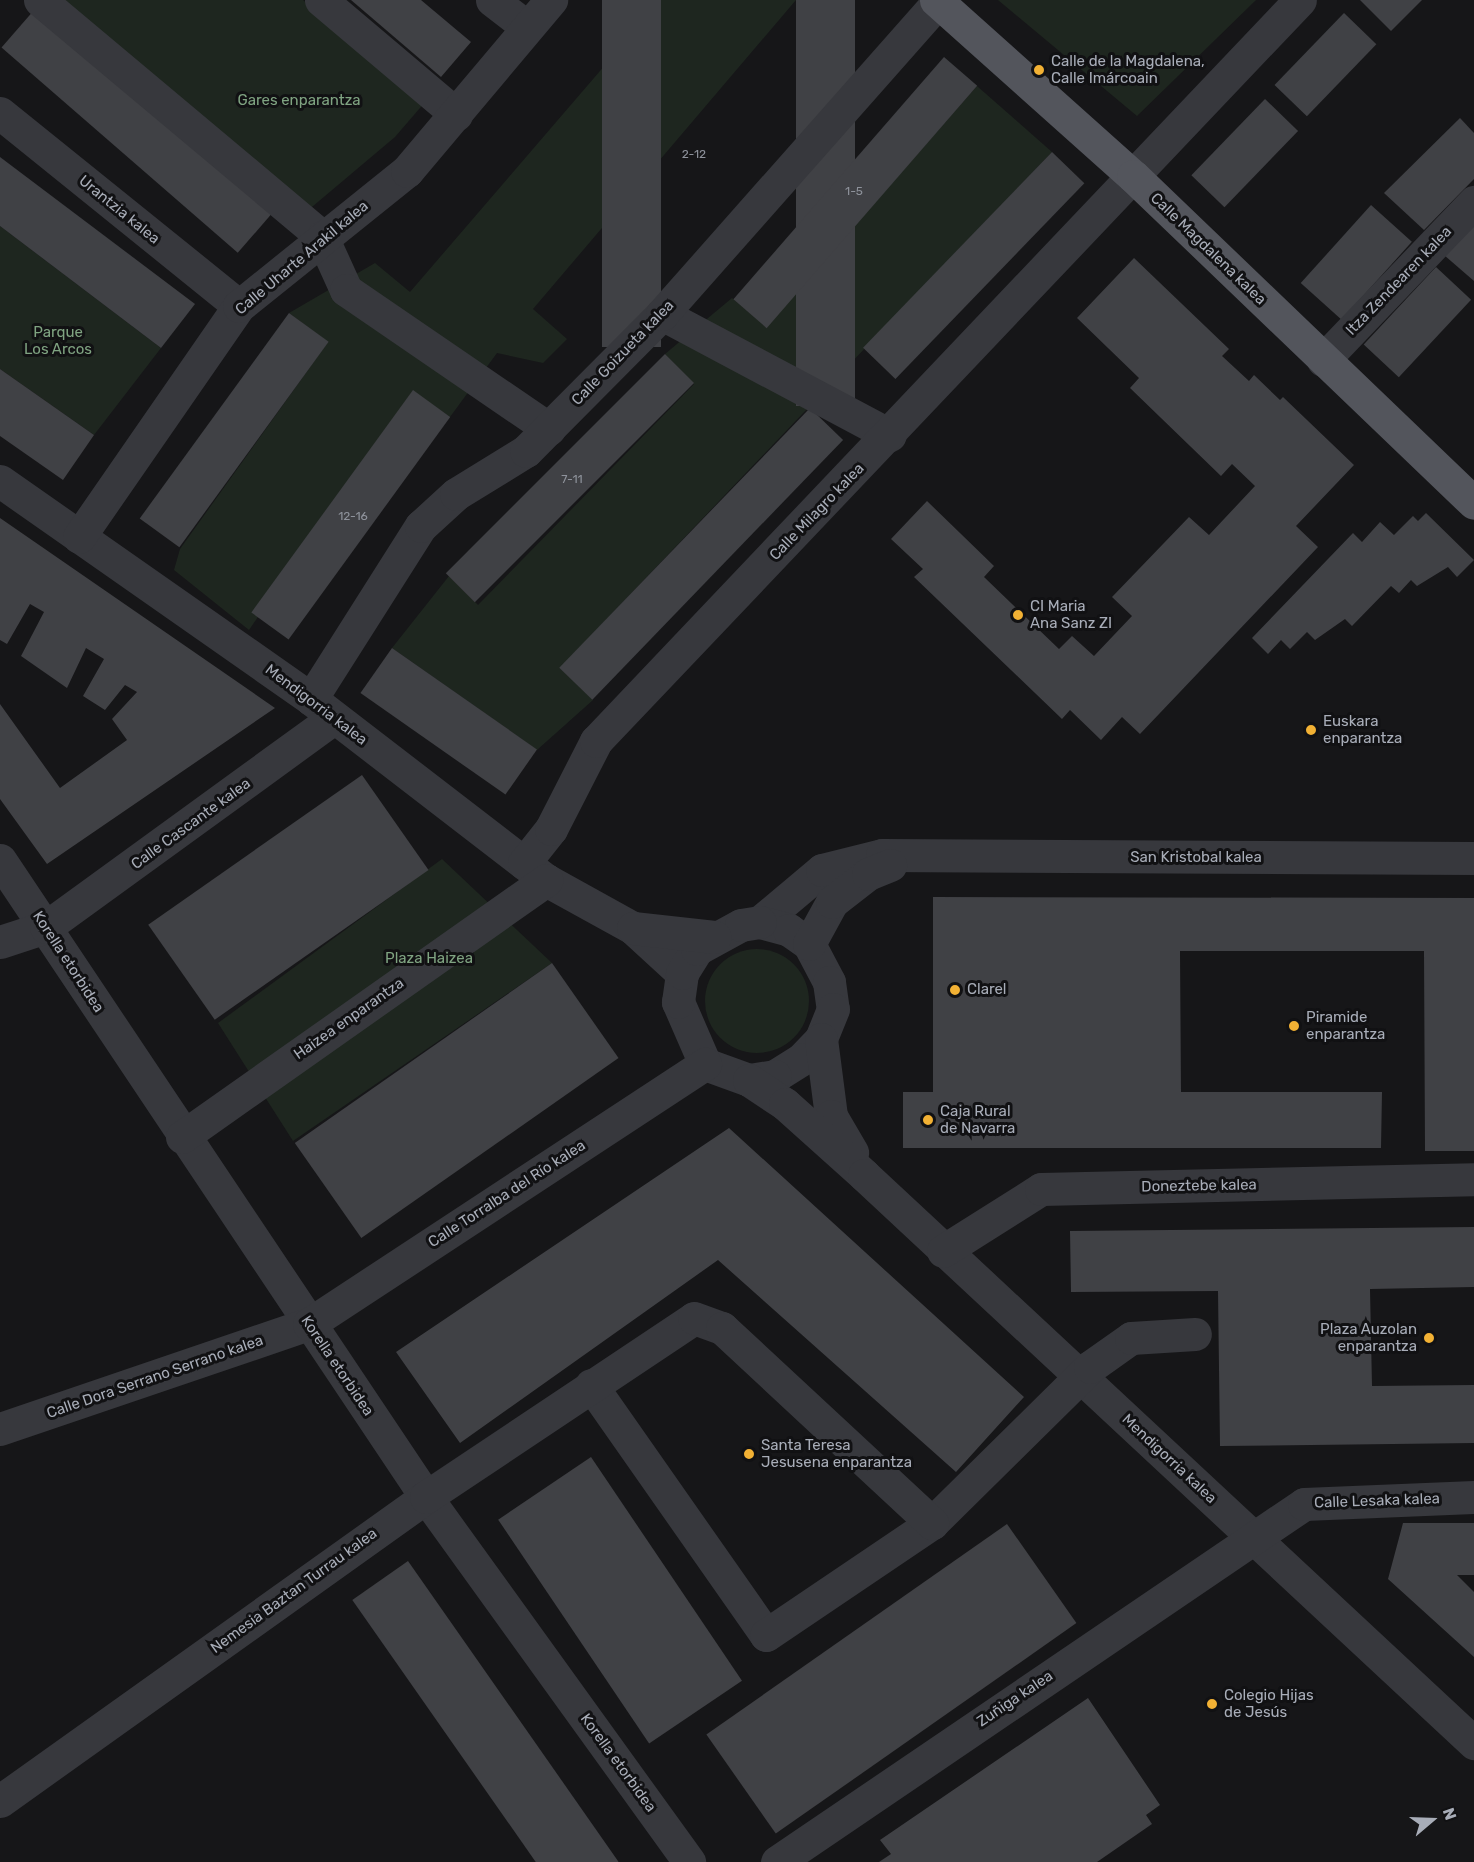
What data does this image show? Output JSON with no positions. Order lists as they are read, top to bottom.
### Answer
{
  "streets": {
    "main road": ["Calle Magdalena kalea"],
    "street": [
      "Urantzia kalea",
      "Calle Uharte Arakil kalea",
      "Itza Zendearen kalea",
      "Calle Goizueta kalea",
      "Calle Milagro kalea",
      "Mendigorria kalea",
      "Calle Cascante kalea",
      "San Kristobal kalea",
      "Korella etorbidea",
      "Haizea enparantza",
      "Doneztebe kalea",
      "Calle Torralba del Río kalea",
      "Calle Dora Serrano Serrano kalea",
      "Calle Lesaka kalea",
      "Nemesia Baztan Turrau kalea",
      "Zuñiga kalea"
    ]
  },
  "crossings": [
    ["Urantzia kalea", "Calle Uharte Arakil kalea"],
    ["Calle Magdalena kalea", "Itza Zendearen kalea"],
    ["Calle Magdalena kalea", "Calle Goizueta kalea"],
    ["Calle Magdalena kalea", "Calle Milagro kalea"],
    ["Calle Uharte Arakil kalea", "Mendigorria kalea"],
    ["Calle Goizueta kalea", "Mendigorria kalea"],
    ["Calle Goizueta kalea", "Calle Cascante kalea"],
    ["Calle Milagro kalea", "Mendigorria kalea"],
    ["Calle Milagro kalea", "Haizea enparantza"],
    ["Mendigorria kalea", "Calle Cascante kalea"],
    ["Mendigorria kalea", "San Kristobal kalea"],
    ["Mendigorria kalea", "Haizea enparantza"],
    ["Mendigorria kalea", "Doneztebe kalea"],
    ["Mendigorria kalea", "Calle Torralba del Río kalea"],
    ["Mendigorria kalea", "Calle Lesaka kalea"],
    ["Mendigorria kalea", "Zuñiga kalea"],
    ["Calle Cascante kalea", "Korella etorbidea"],
    ["San Kristobal kalea", "Calle Torralba del Río kalea"],
    ["Korella etorbidea", "Haizea enparantza"],
    ["Korella etorbidea", "Calle Torralba del Río kalea"],
    ["Korella etorbidea", "Calle Dora Serrano Serrano kalea"],
    ["Korella etorbidea", "Nemesia Baztan Turrau kalea"],
    ["Calle Torralba del Río kalea", "Calle Dora Serrano Serrano kalea"],
    ["Calle Lesaka kalea", "Zuñiga kalea"]
  ],
  "parks": ["Gares enparantza", "Parque Los Arcos", "Plaza Haizea"],
  "places": [
    "Calle de la Magdalena, Calle Imárcoain",
    "CI Maria Ana Sanz ZI",
    "Euskara enparantza",
    "Clarel",
    "Piramide enparantza",
    "Caja Rural de Navarra",
    "Plaza Auzolan enparantza",
    "Santa Teresa Jesusena enparantza",
    "Colegio Hijas de Jesús"
  ],
  "house_numbers": [
    "2-12",
    "1-5",
    "7-11",
    "12-16"
  ],
  "north": "right"
}
